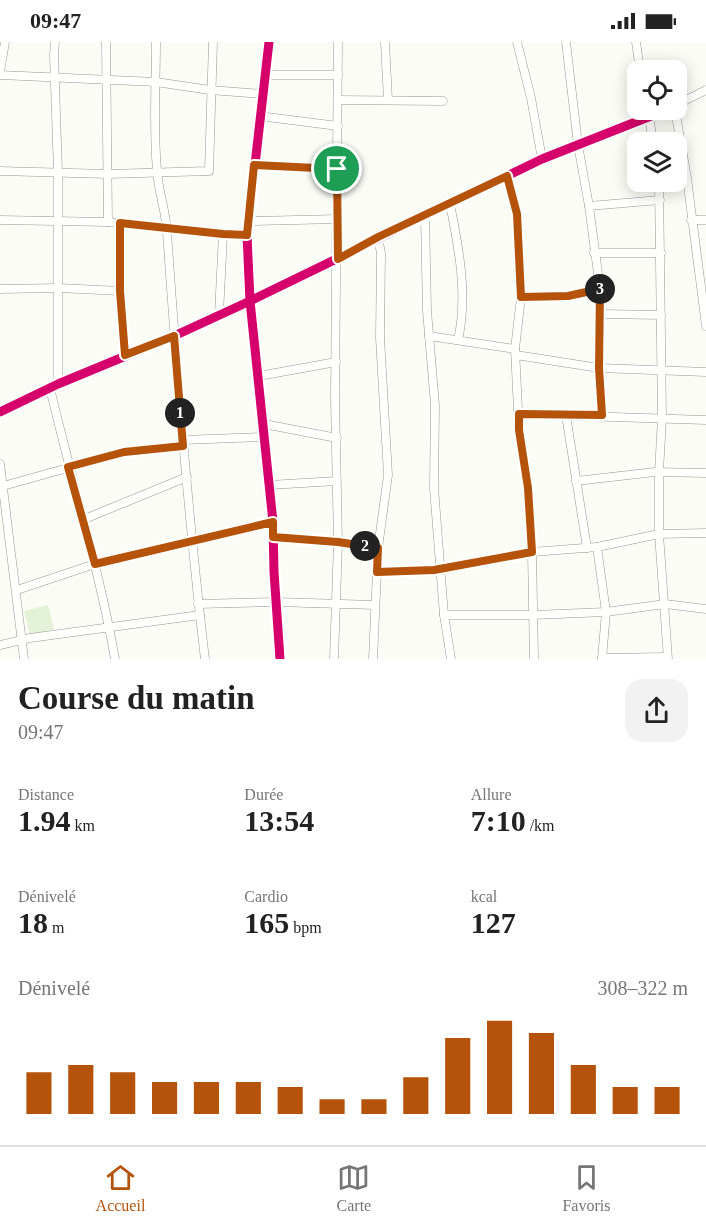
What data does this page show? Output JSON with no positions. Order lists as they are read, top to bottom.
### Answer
{
  "page": {
    "status": "09:47",
    "pins": ["3", "1", "2"],
    "heading": ["Course du matin", "09:47"],
    "stats": [
      ["Distance", "1.94 km"],
      ["Durée", "13:54"],
      ["Allure", "7:10 /km"],
      ["Dénivelé", "18 m"],
      ["Cardio", "165 bpm"],
      ["kcal", "127"]
    ],
    "chart": ["Dénivelé", "308–322 m"],
    "tabs": ["Accueil", "Carte", "Favoris"]
  }
}
